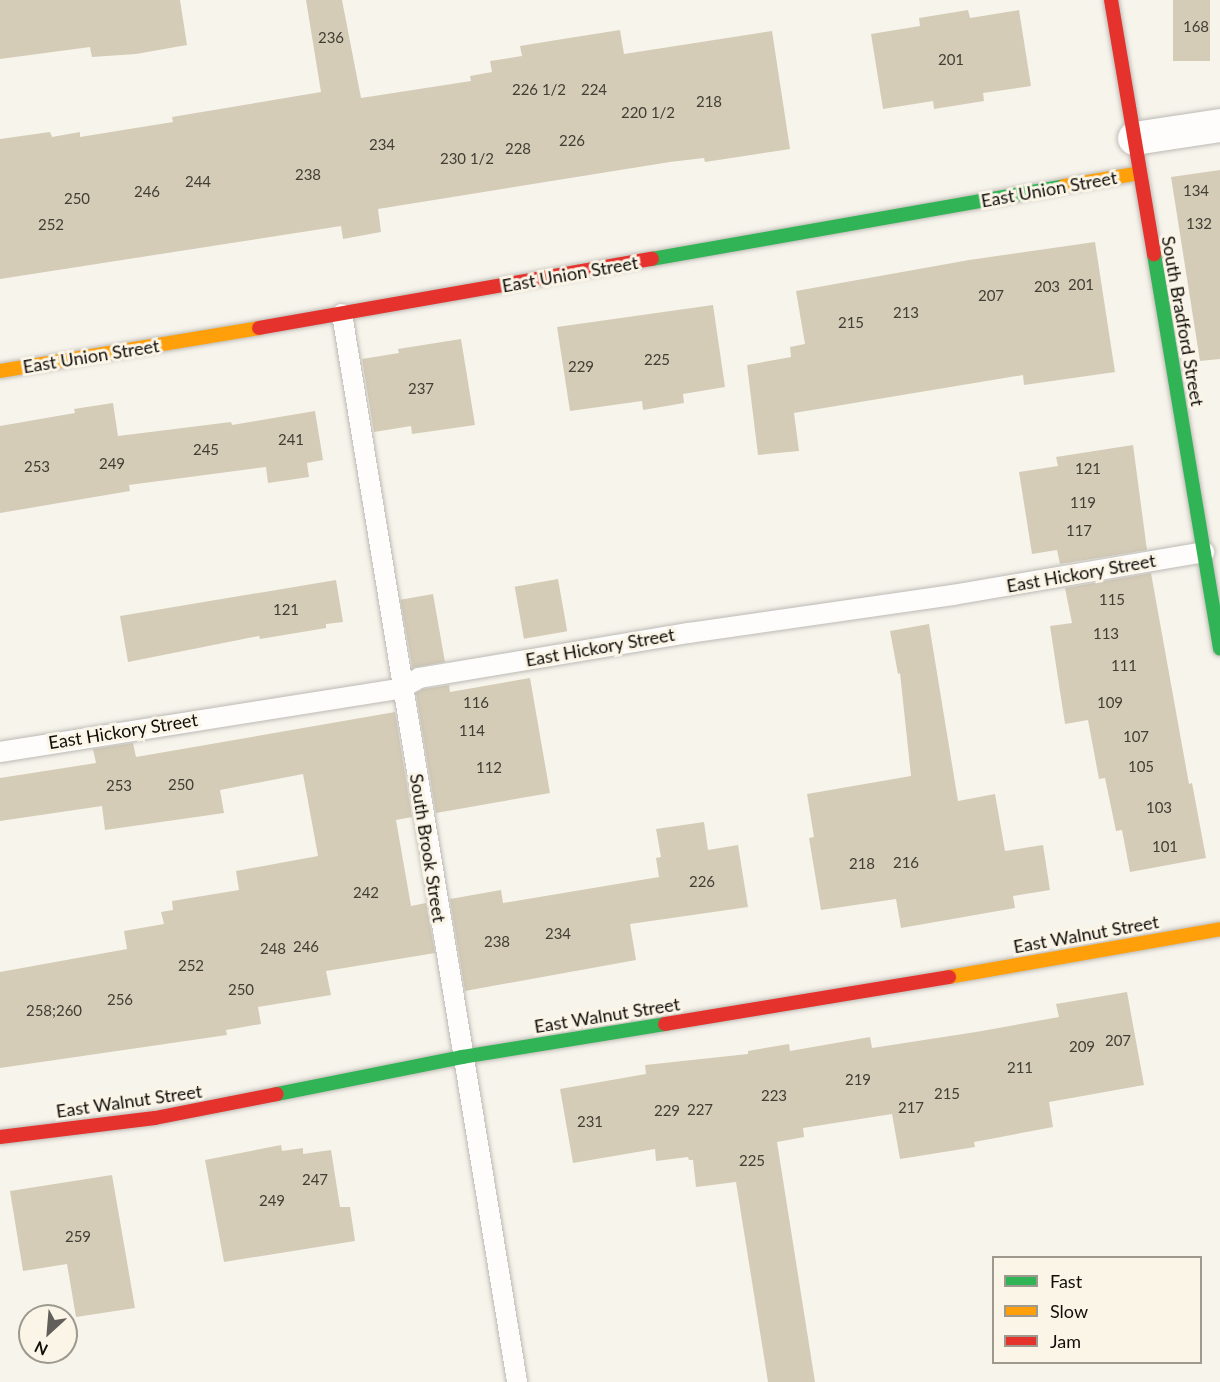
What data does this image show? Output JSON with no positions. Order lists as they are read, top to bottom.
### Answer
{
  "streets": {
    "street": ["East Union Street", "South Bradford Street", "East Walnut Street"],
    "lane": ["East Hickory Street", "South Brook Street"]
  },
  "crossings": [
    ["East Union Street", "South Bradford Street"],
    ["East Union Street", "South Brook Street"],
    ["South Bradford Street", "East Hickory Street"],
    ["East Hickory Street", "South Brook Street"],
    ["South Brook Street", "East Walnut Street"]
  ],
  "house_numbers": [
    "168",
    "236",
    "201",
    "226 1/2",
    "224",
    "218",
    "220 1/2",
    "226",
    "234",
    "228",
    "230 1/2",
    "238",
    "244",
    "134",
    "246",
    "250",
    "132",
    "252",
    "201",
    "203",
    "207",
    "213",
    "215",
    "225",
    "229",
    "237",
    "241",
    "245",
    "249",
    "253",
    "121",
    "119",
    "117",
    "115",
    "121",
    "113",
    "111",
    "116",
    "109",
    "114",
    "107",
    "105",
    "112",
    "250",
    "253",
    "103",
    "101",
    "216",
    "218",
    "226",
    "242",
    "234",
    "238",
    "246",
    "248",
    "252",
    "250",
    "256",
    "258;260",
    "207",
    "209",
    "211",
    "219",
    "215",
    "223",
    "217",
    "227",
    "229",
    "231",
    "225",
    "247",
    "249",
    "259"
  ],
  "legend": ["Fast", "Slow", "Jam"],
  "north": "bottom left"
}
